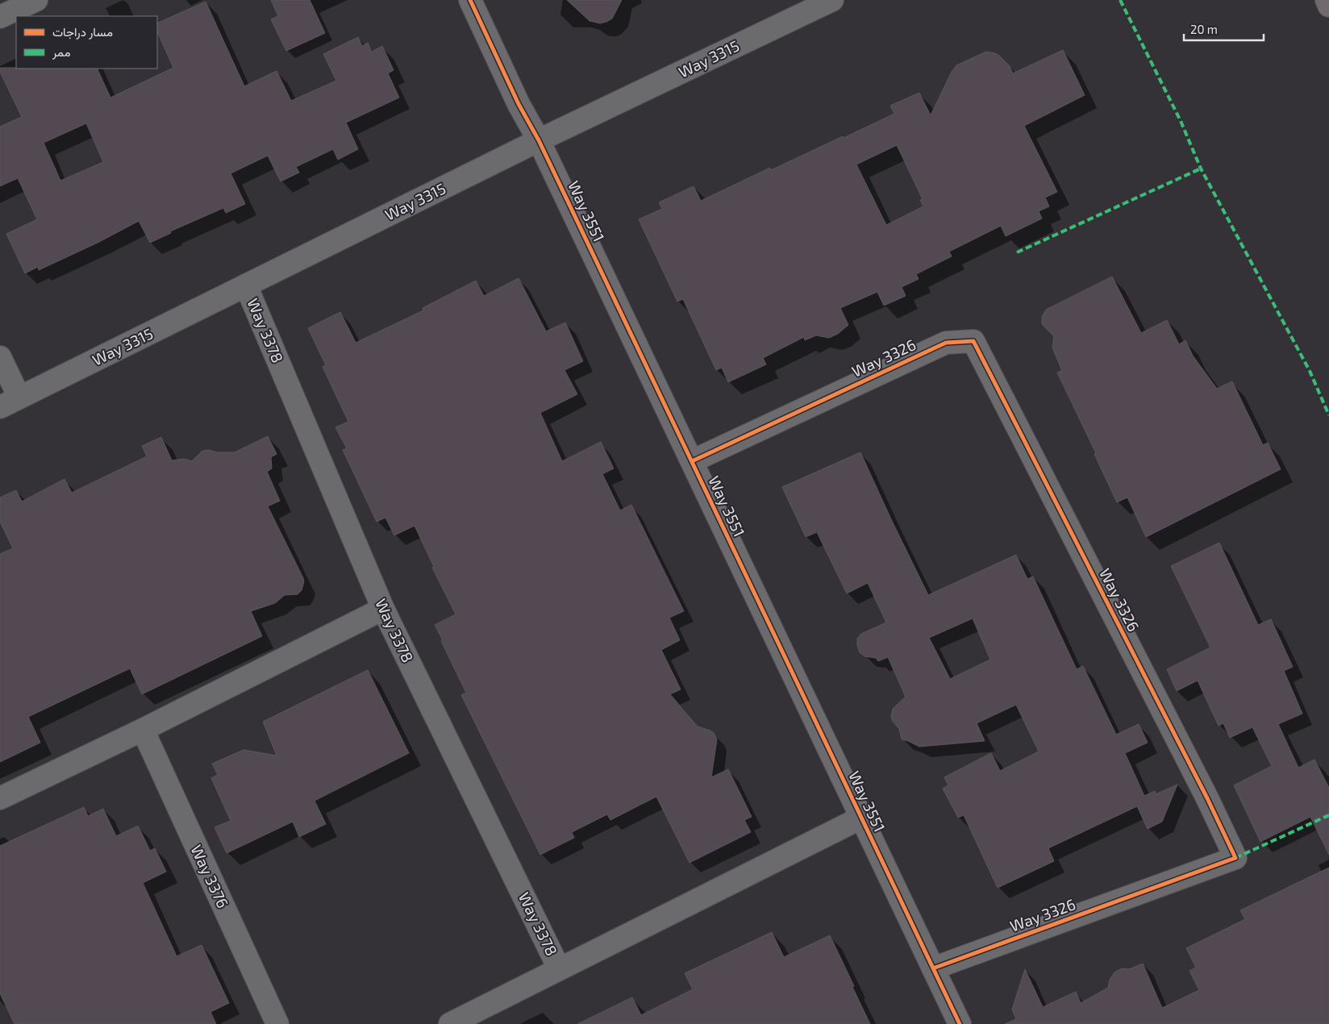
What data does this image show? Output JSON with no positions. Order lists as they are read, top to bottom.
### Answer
{
  "streets": {
    "street": [
      "Way 3315",
      "Way 3551",
      "Way 3378",
      "Way 3326",
      "Way 3376"
    ]
  },
  "crossings": [
    ["Way 3315", "Way 3551"],
    ["Way 3315", "Way 3378"],
    ["Way 3551", "Way 3378"],
    ["Way 3551", "Way 3326"]
  ],
  "legend": ["مسار دراجات", "ممر"],
  "scale_bar": "20 m"
}
